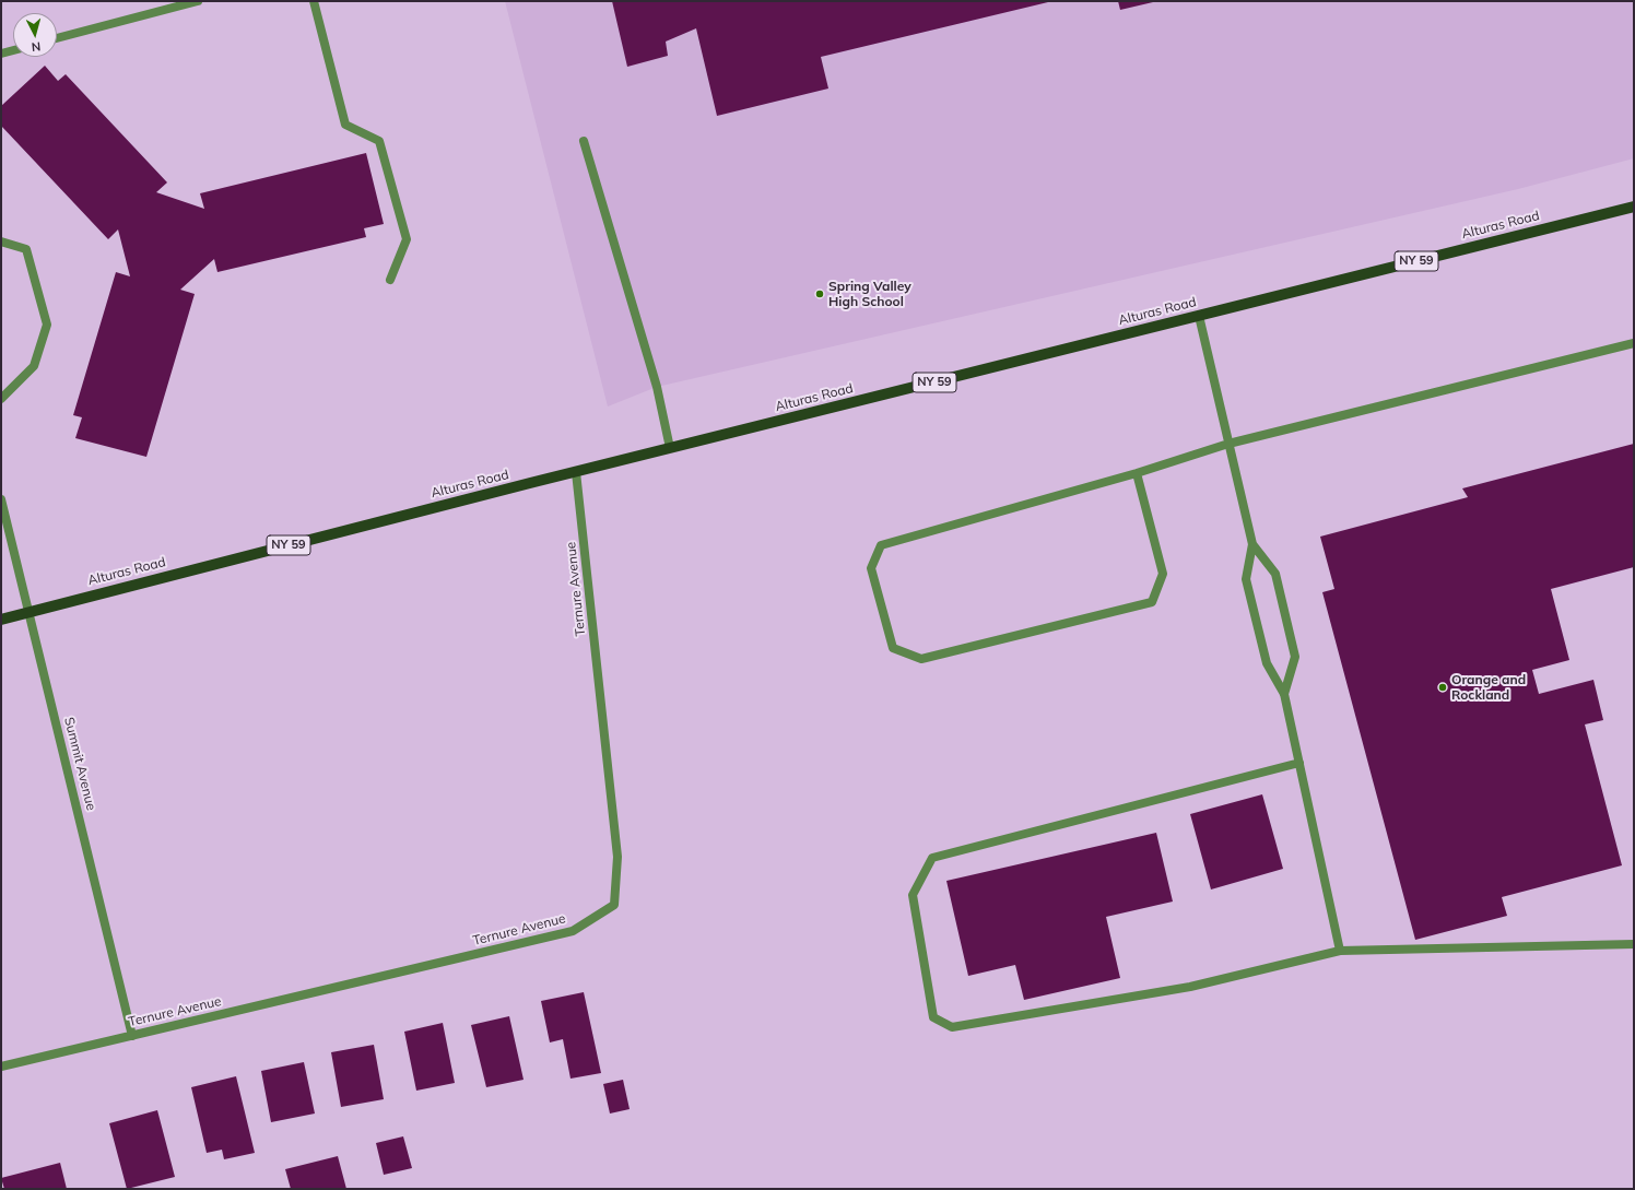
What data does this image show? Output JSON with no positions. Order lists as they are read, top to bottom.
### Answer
{
  "streets": {
    "main road": ["Alturas Road", "NY 59"],
    "street": ["Ternure Avenue", "Summit Avenue"]
  },
  "crossings": [
    ["Alturas Road", "Ternure Avenue"],
    ["Alturas Road", "Summit Avenue"],
    ["Ternure Avenue", "Summit Avenue"]
  ],
  "places": ["Spring Valley High School", "Orange and Rockland"],
  "north": "bottom"
}
